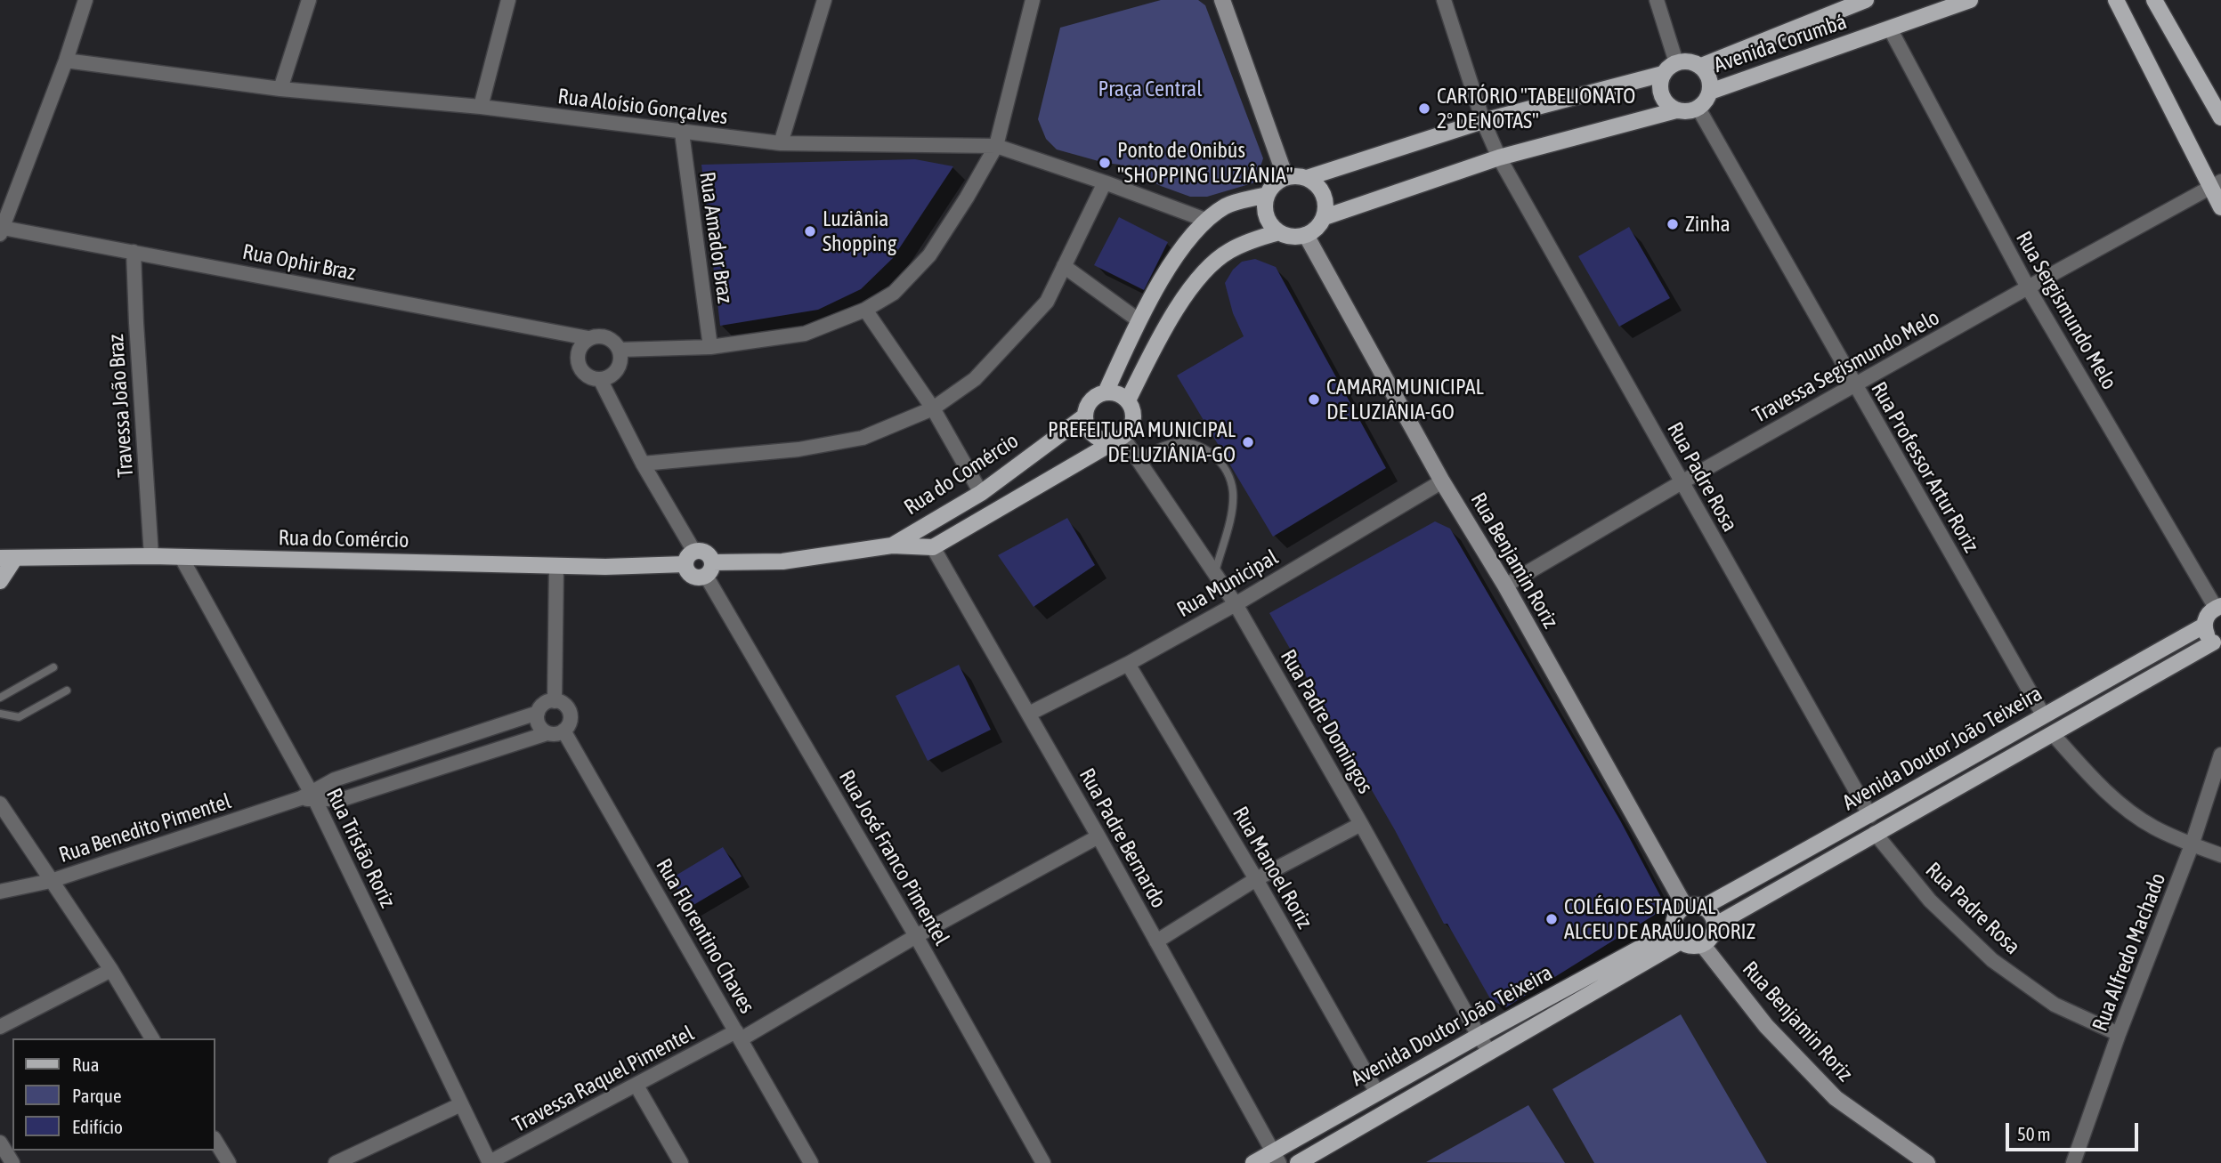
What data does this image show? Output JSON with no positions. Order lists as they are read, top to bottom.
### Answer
{
  "streets": {
    "main road": ["Avenida Corumbá", "Rua do Comércio", "Avenida Doutor João Teixeira"],
    "street": [
      "Rua Aloísio Gonçalves",
      "Rua Amador Braz",
      "Rua Ophir Braz",
      "Rua Sergismundo Melo",
      "Travessa Segismundo Melo",
      "Travessa João Braz",
      "Rua Professor Artur Roriz",
      "Rua Padre Rosa",
      "Rua Benjamin Roriz",
      "Rua Municipal",
      "Rua Padre Domingos",
      "Rua Benedito Pimentel",
      "Rua Padre Bernardo",
      "Rua Tristão Roriz",
      "Rua José Franco Pimentel",
      "Rua Manoel Roriz",
      "Rua Florentino Chaves",
      "Rua Alfredo Machado",
      "Travessa Raquel Pimentel"
    ]
  },
  "crossings": [
    ["Avenida Corumbá", "Rua Sergismundo Melo"],
    ["Avenida Corumbá", "Rua Professor Artur Roriz"],
    ["Rua Aloísio Gonçalves", "Rua Amador Braz"],
    ["Rua Ophir Braz", "Travessa João Braz"],
    ["Rua Sergismundo Melo", "Travessa Segismundo Melo"],
    ["Travessa Segismundo Melo", "Rua Professor Artur Roriz"],
    ["Travessa Segismundo Melo", "Rua Padre Rosa"],
    ["Travessa Segismundo Melo", "Rua Benjamin Roriz"],
    ["Travessa João Braz", "Rua do Comércio"],
    ["Rua Professor Artur Roriz", "Avenida Doutor João Teixeira"],
    ["Rua do Comércio", "Rua Padre Domingos"],
    ["Rua do Comércio", "Rua Padre Bernardo"],
    ["Rua do Comércio", "Rua Tristão Roriz"],
    ["Rua do Comércio", "Rua José Franco Pimentel"],
    ["Rua Padre Rosa", "Avenida Doutor João Teixeira"],
    ["Rua Padre Rosa", "Rua Alfredo Machado"],
    ["Rua Benjamin Roriz", "Rua Municipal"],
    ["Rua Benjamin Roriz", "Avenida Doutor João Teixeira"],
    ["Rua Municipal", "Rua Padre Domingos"],
    ["Rua Municipal", "Rua Padre Bernardo"],
    ["Rua Municipal", "Rua Manoel Roriz"],
    ["Rua Padre Domingos", "Avenida Doutor João Teixeira"],
    ["Avenida Doutor João Teixeira", "Rua Padre Bernardo"],
    ["Avenida Doutor João Teixeira", "Rua Manoel Roriz"],
    ["Rua Benedito Pimentel", "Rua Tristão Roriz"],
    ["Rua Benedito Pimentel", "Rua Florentino Chaves"],
    ["Rua Padre Bernardo", "Travessa Raquel Pimentel"],
    ["Rua Tristão Roriz", "Travessa Raquel Pimentel"],
    ["Rua José Franco Pimentel", "Travessa Raquel Pimentel"],
    ["Rua Florentino Chaves", "Travessa Raquel Pimentel"]
  ],
  "parks": ["Praça Central"],
  "places": [
    "CARTÓRIO \"TABELIONATO 2º DE NOTAS\"",
    "Ponto de Onibús \"SHOPPING LUZIÂNIA\"",
    "Zinha",
    "Luziânia Shopping",
    "CAMARA MUNICIPAL DE LUZIÂNIA-GO",
    "PREFEITURA MUNICIPAL DE LUZIÂNIA-GO",
    "COLÉGIO ESTADUAL ALCEU DE ARAÚJO RORIZ"
  ],
  "legend": ["Rua", "Parque", "Edifício"],
  "scale_bar": "50 m"
}
